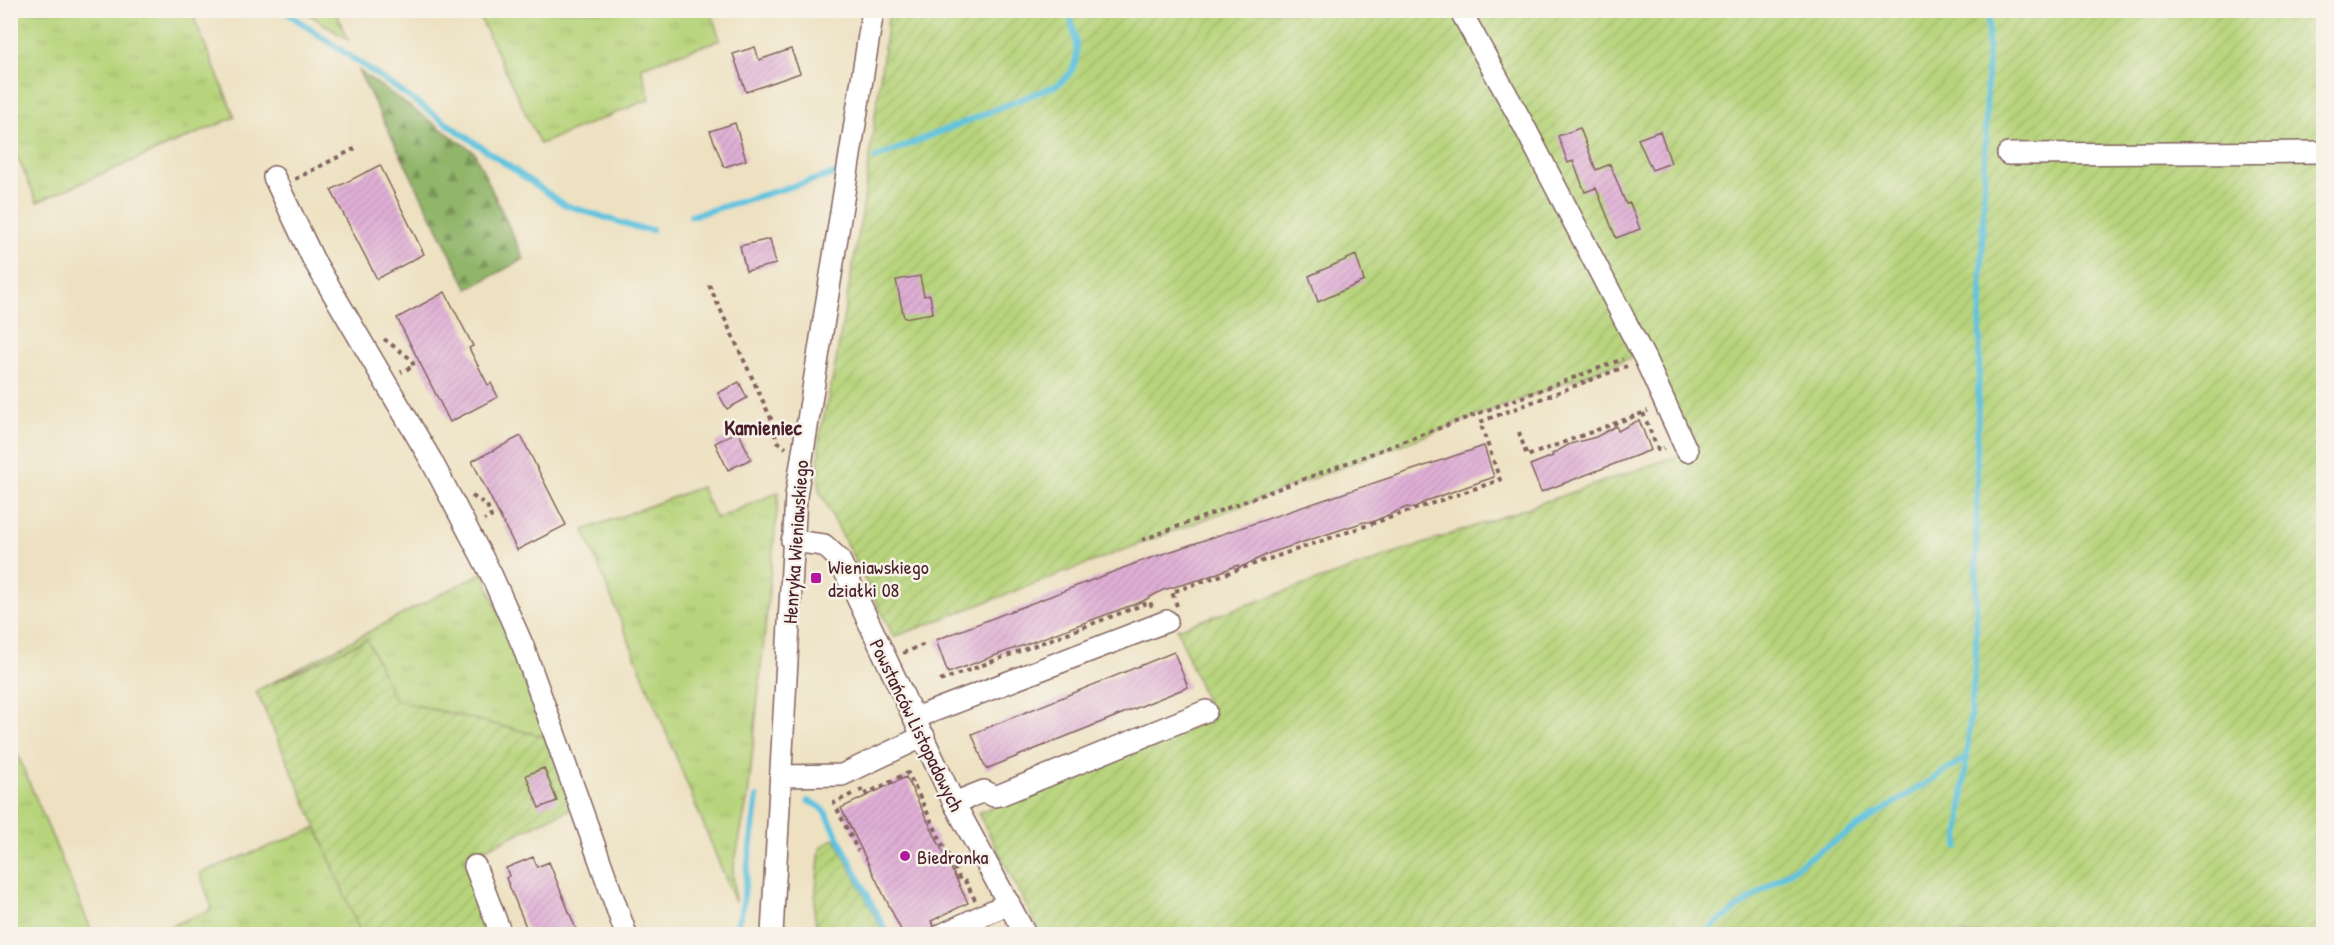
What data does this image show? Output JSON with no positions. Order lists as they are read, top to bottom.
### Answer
{
  "streets": {
    "street": ["Henryka Wieniawskiego", "Powstańców Listopadowych"]
  },
  "crossings": [
    ["Henryka Wieniawskiego", "Powstańców Listopadowych"]
  ],
  "districts": ["Kamieniec"],
  "places": {
    "transit": ["Wieniawskiego działki 08"],
    "other": ["Biedronka"]
  }
}
